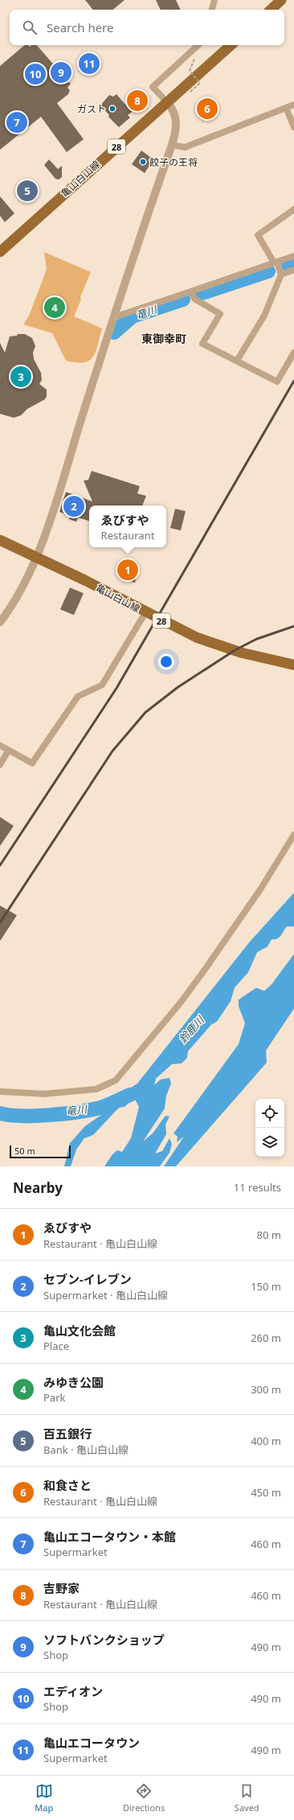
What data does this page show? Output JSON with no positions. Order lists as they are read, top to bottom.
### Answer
{
  "streets": {
    "main road": ["28", "亀山白山線"]
  },
  "districts": ["東御幸町"],
  "water": ["竜川", "鈴鹿川"],
  "places": ["ガスト", "餃子の王将"],
  "scale_bar": "50 m",
  "page": {
    "search": "Search here",
    "pins": [
      "11",
      "9",
      "10",
      "8",
      "6",
      "7",
      "5",
      "4",
      "3",
      "2",
      "1"
    ],
    "popup": ["ゑびすや", "Restaurant"],
    "scale": "50 m",
    "heading": ["Nearby", "11 results"],
    "list": [
      {
        "mark": "1",
        "name": "ゑびすや",
        "note": "Restaurant · 亀山白山線",
        "value": "80 m"
      },
      {
        "mark": "2",
        "name": "セブン-イレブン",
        "note": "Supermarket · 亀山白山線",
        "value": "150 m"
      },
      {
        "mark": "3",
        "name": "亀山文化会館",
        "note": "Place",
        "value": "260 m"
      },
      {
        "mark": "4",
        "name": "みゆき公園",
        "note": "Park",
        "value": "300 m"
      },
      {
        "mark": "5",
        "name": "百五銀行",
        "note": "Bank · 亀山白山線",
        "value": "400 m"
      },
      {
        "mark": "6",
        "name": "和食さと",
        "note": "Restaurant · 亀山白山線",
        "value": "450 m"
      },
      {
        "mark": "7",
        "name": "亀山エコータウン・本館",
        "note": "Supermarket",
        "value": "460 m"
      },
      {
        "mark": "8",
        "name": "吉野家",
        "note": "Restaurant · 亀山白山線",
        "value": "460 m"
      },
      {
        "mark": "9",
        "name": "ソフトバンクショップ",
        "note": "Shop",
        "value": "490 m"
      },
      {
        "mark": "10",
        "name": "エディオン",
        "note": "Shop",
        "value": "490 m"
      },
      {
        "mark": "11",
        "name": "亀山エコータウン",
        "note": "Supermarket",
        "value": "490 m"
      }
    ],
    "nav": ["Map", "Directions", "Saved"]
  }
}
